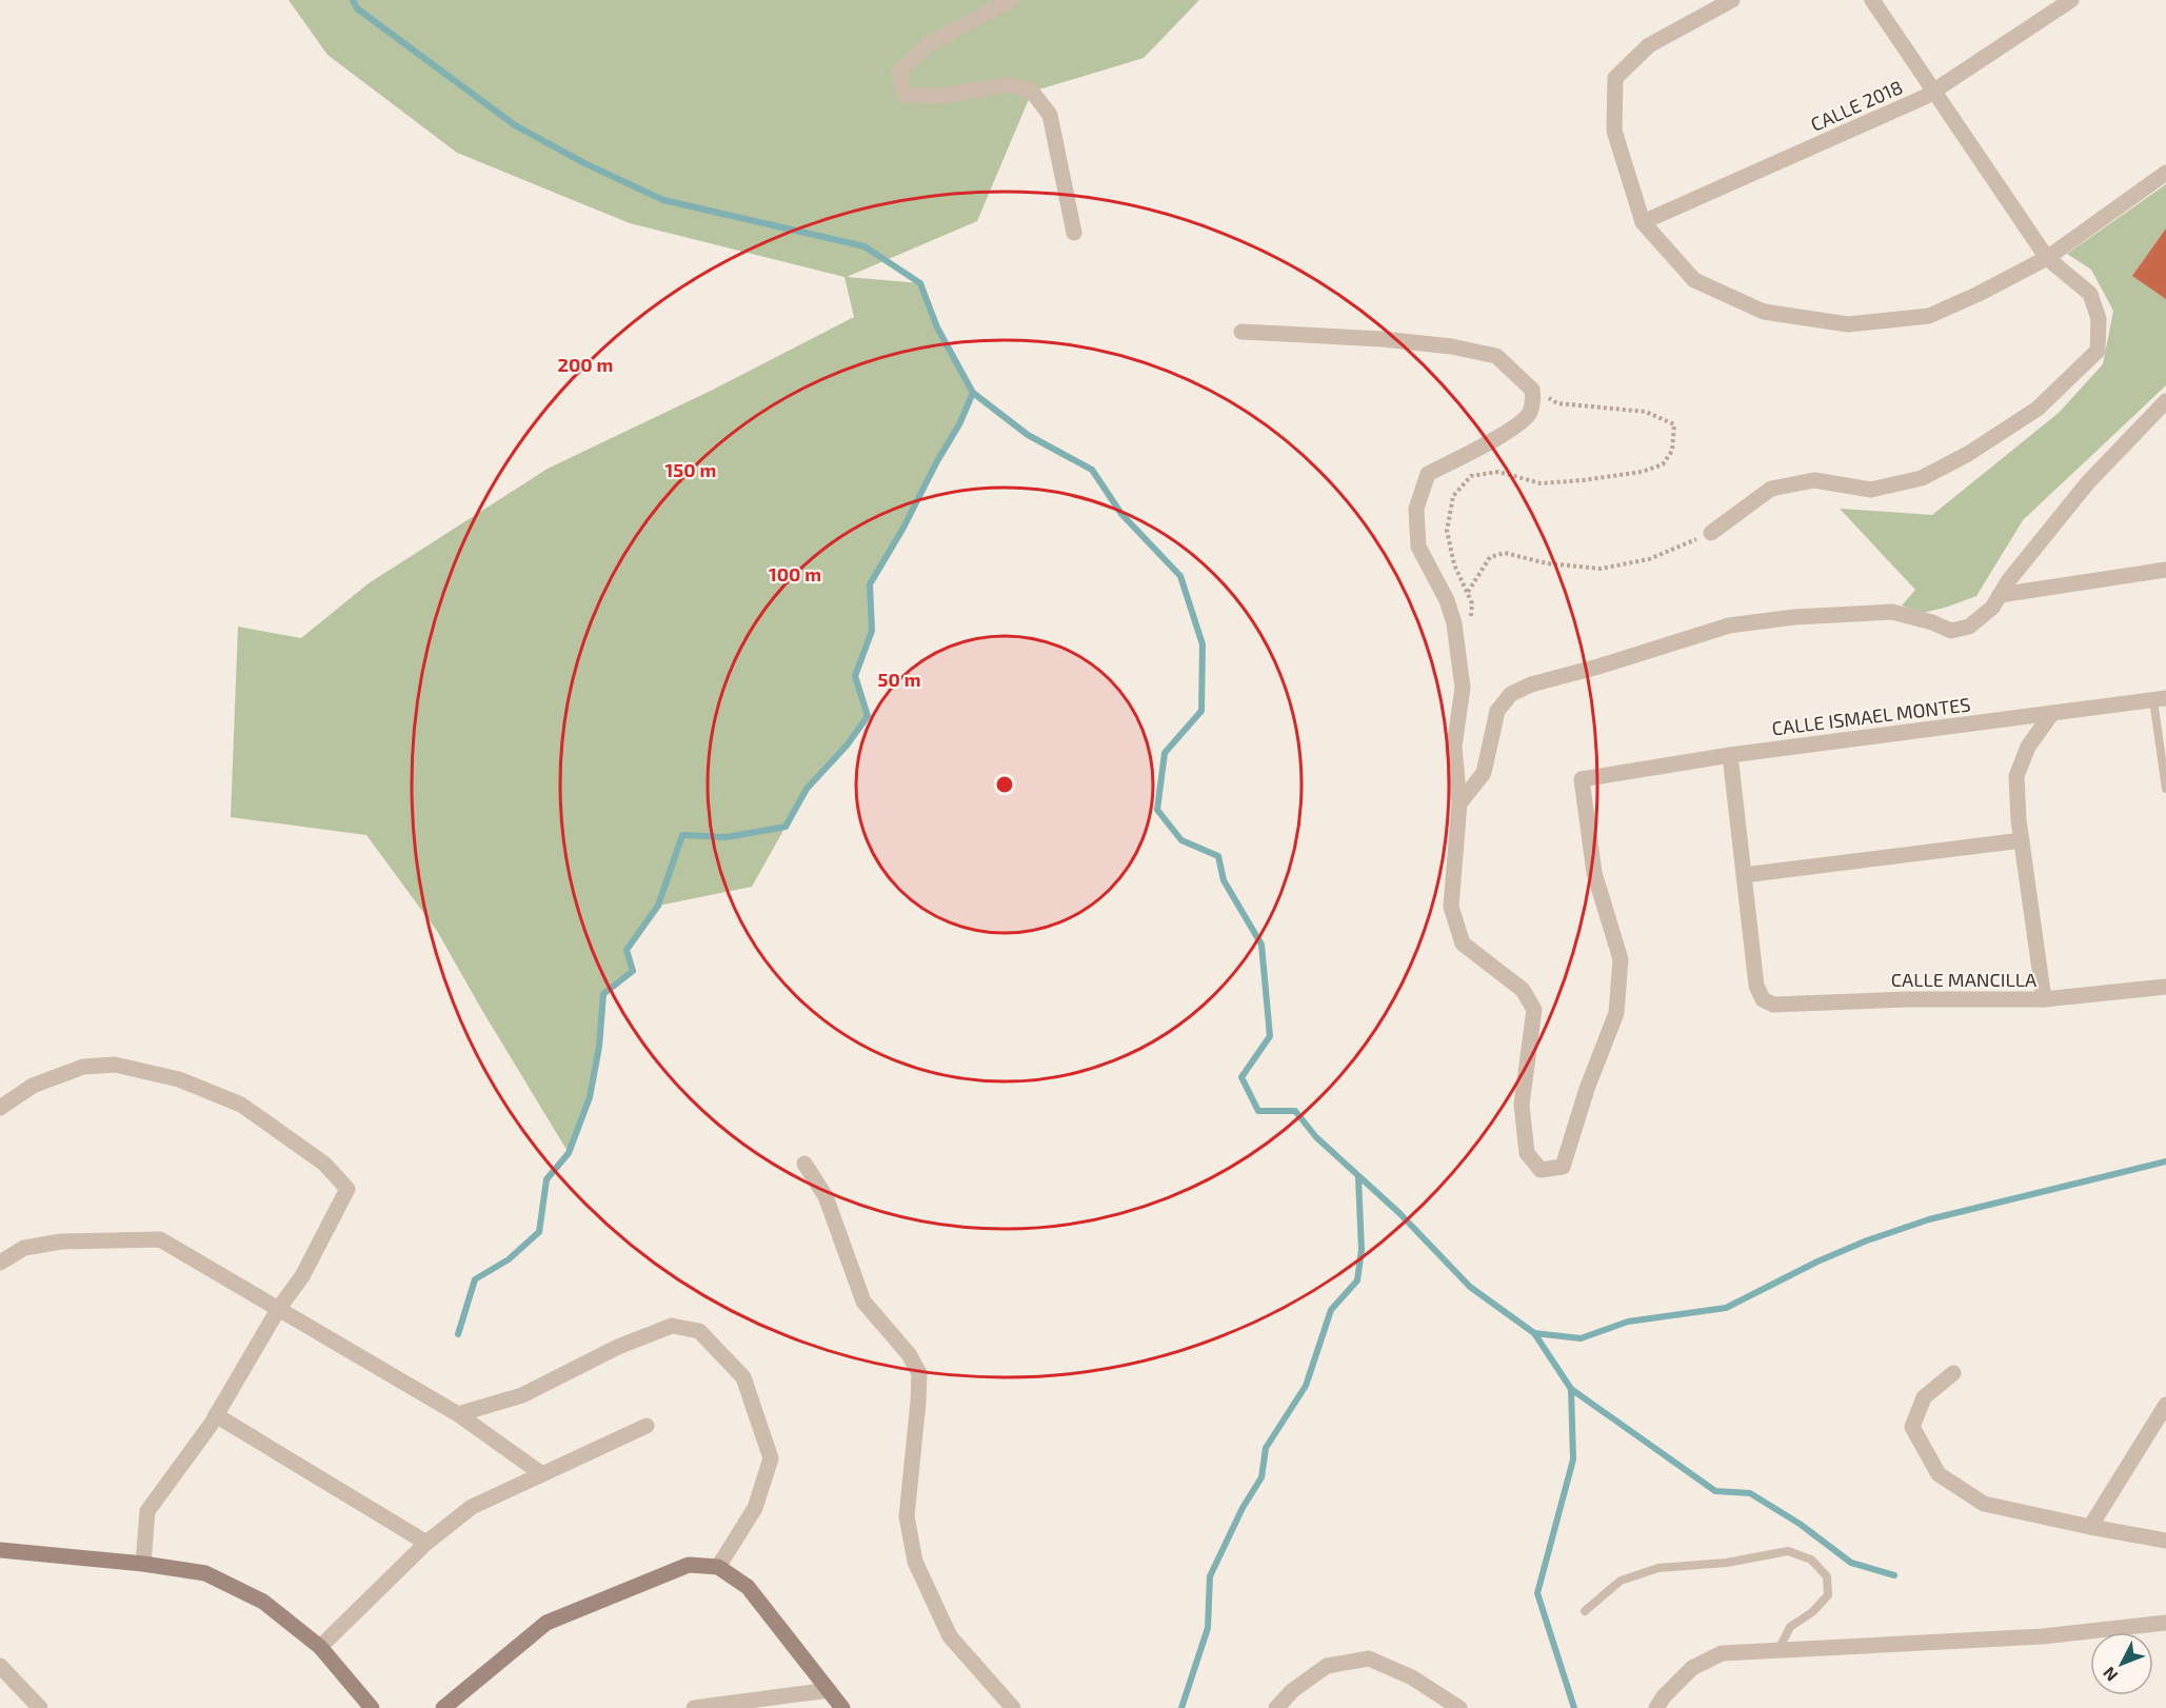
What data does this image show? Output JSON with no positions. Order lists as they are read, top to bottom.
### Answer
{
  "streets": {
    "street": ["CALLE 2018", "CALLE ISMAEL MONTES", "CALLE MANCILLA"]
  },
  "north": "bottom left",
  "rings": [
    "200 m",
    "150 m",
    "100 m",
    "50 m"
  ]
}
